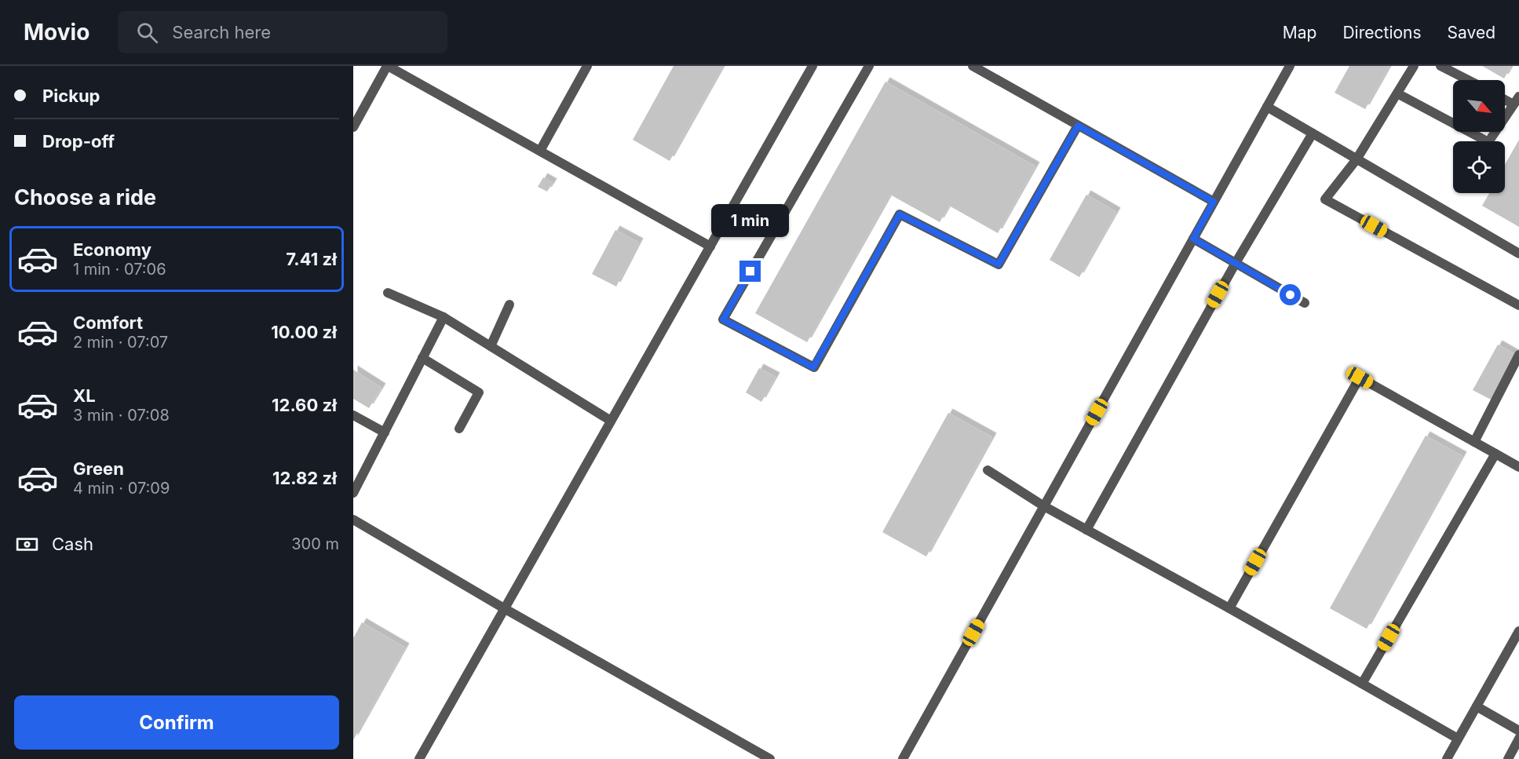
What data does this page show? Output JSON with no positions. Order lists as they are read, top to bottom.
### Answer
{
  "north": "bottom right",
  "page": {
    "header": "Movio",
    "search": "Search here",
    "nav": ["Map", "Directions", "Saved"],
    "banner": ["Pickup", "Drop-off"],
    "heading": "Choose a ride",
    "bubble": "1 min",
    "list": [
      {
        "name": "Economy",
        "note": "1 min · 07:06",
        "value": "7.41 zł"
      },
      {
        "name": "Comfort",
        "note": "2 min · 07:07",
        "value": "10.00 zł"
      },
      {
        "name": "XL",
        "note": "3 min · 07:08",
        "value": "12.60 zł"
      },
      {
        "name": "Green",
        "note": "4 min · 07:09",
        "value": "12.82 zł"
      }
    ],
    "pay": ["Cash", "300 m"],
    "buttons": "Confirm"
  }
}
